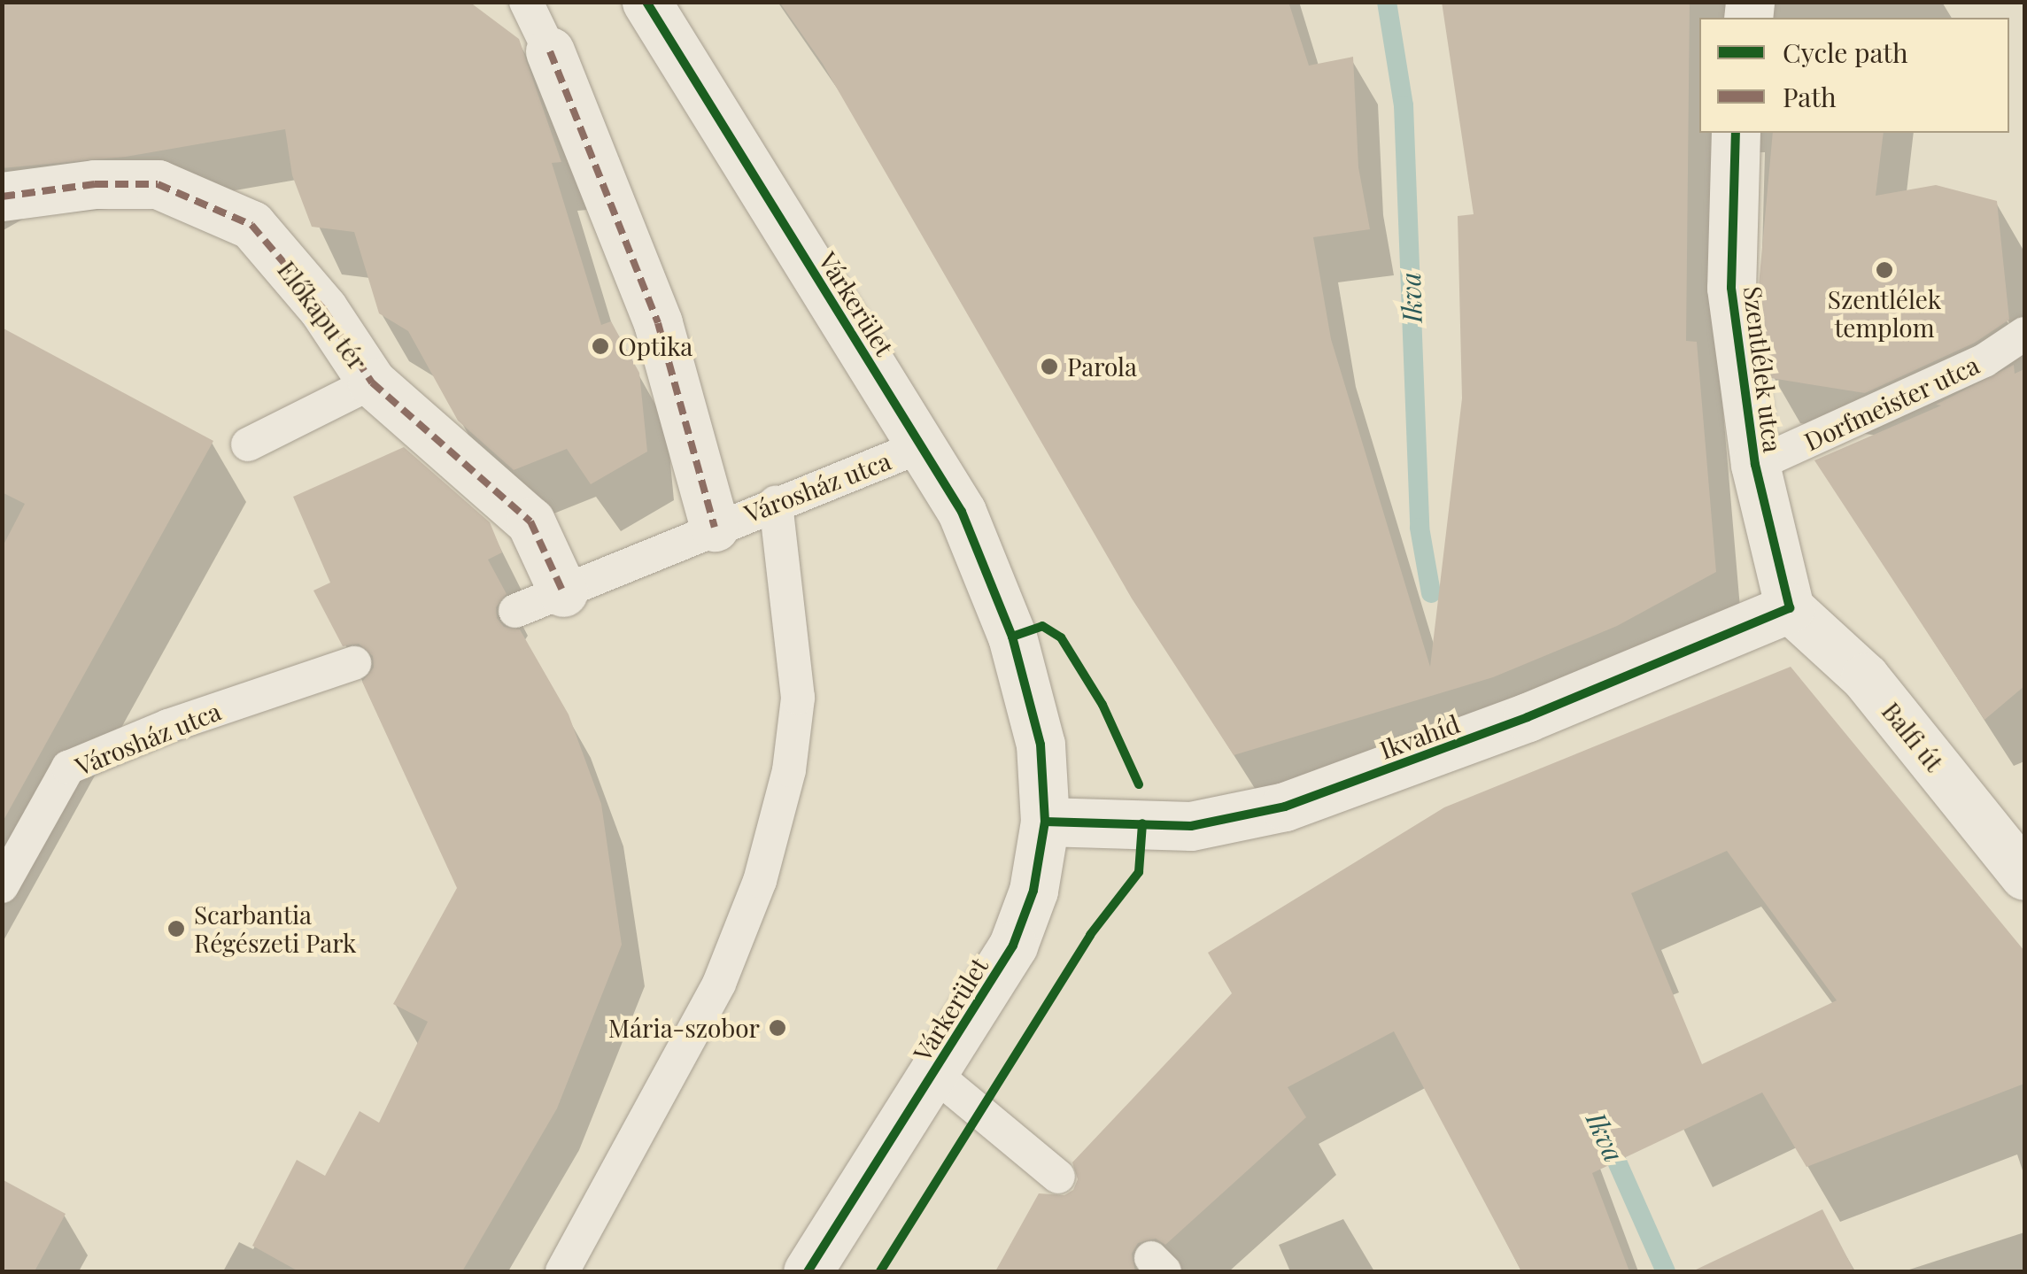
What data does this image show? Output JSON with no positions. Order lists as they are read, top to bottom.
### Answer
{
  "streets": {
    "street": [
      "Várkerület",
      "Előkapu tér",
      "Szentlélek utca",
      "Ikvahíd",
      "Balfi út"
    ],
    "lane": ["Dorfmeister utca", "Városház utca"]
  },
  "crossings": [
    ["Várkerület", "Városház utca"],
    ["Várkerület", "Ikvahíd"],
    ["Előkapu tér", "Városház utca"],
    ["Szentlélek utca", "Dorfmeister utca"],
    ["Szentlélek utca", "Ikvahíd"],
    ["Szentlélek utca", "Balfi út"],
    ["Ikvahíd", "Balfi út"]
  ],
  "water": ["Ikva"],
  "places": [
    "Szentlélek templom",
    "Optika",
    "Parola",
    "Scarbantia Régészeti Park",
    "Mária-szobor"
  ],
  "legend": ["Cycle path", "Path"]
}
